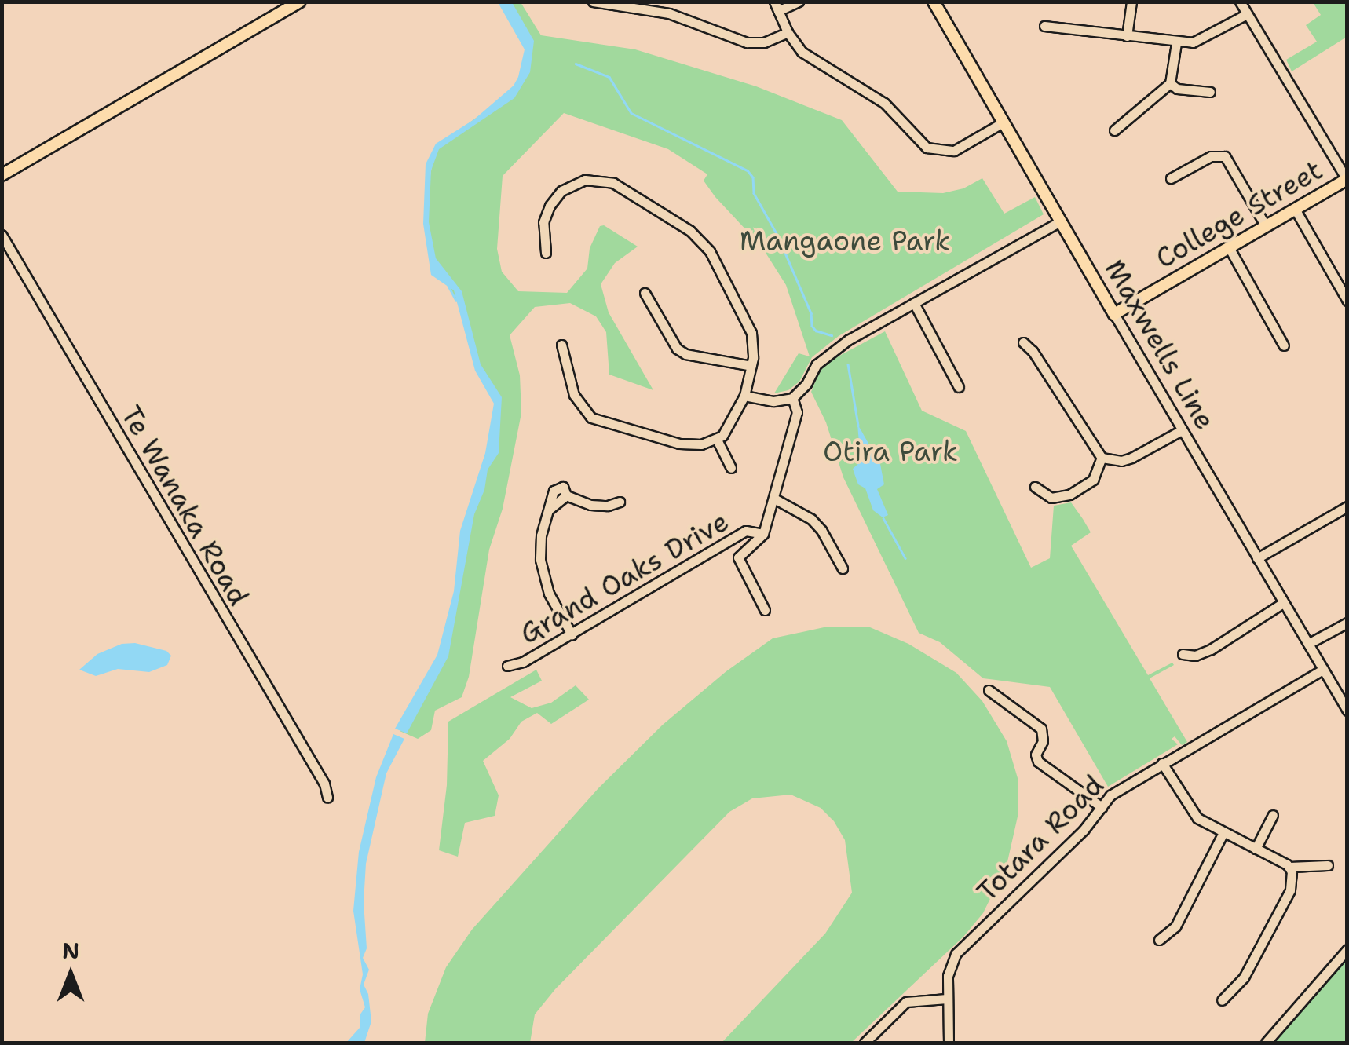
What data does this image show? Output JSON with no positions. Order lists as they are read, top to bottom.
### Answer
{
  "streets": {
    "main road": ["College Street", "Maxwells Line"],
    "street": ["Te Wanaka Road", "Grand Oaks Drive", "Totara Road"]
  },
  "crossings": [
    ["College Street", "Maxwells Line"],
    ["Maxwells Line", "Totara Road"]
  ],
  "parks": ["Mangaone Park", "Otira Park"],
  "north": "top"
}
